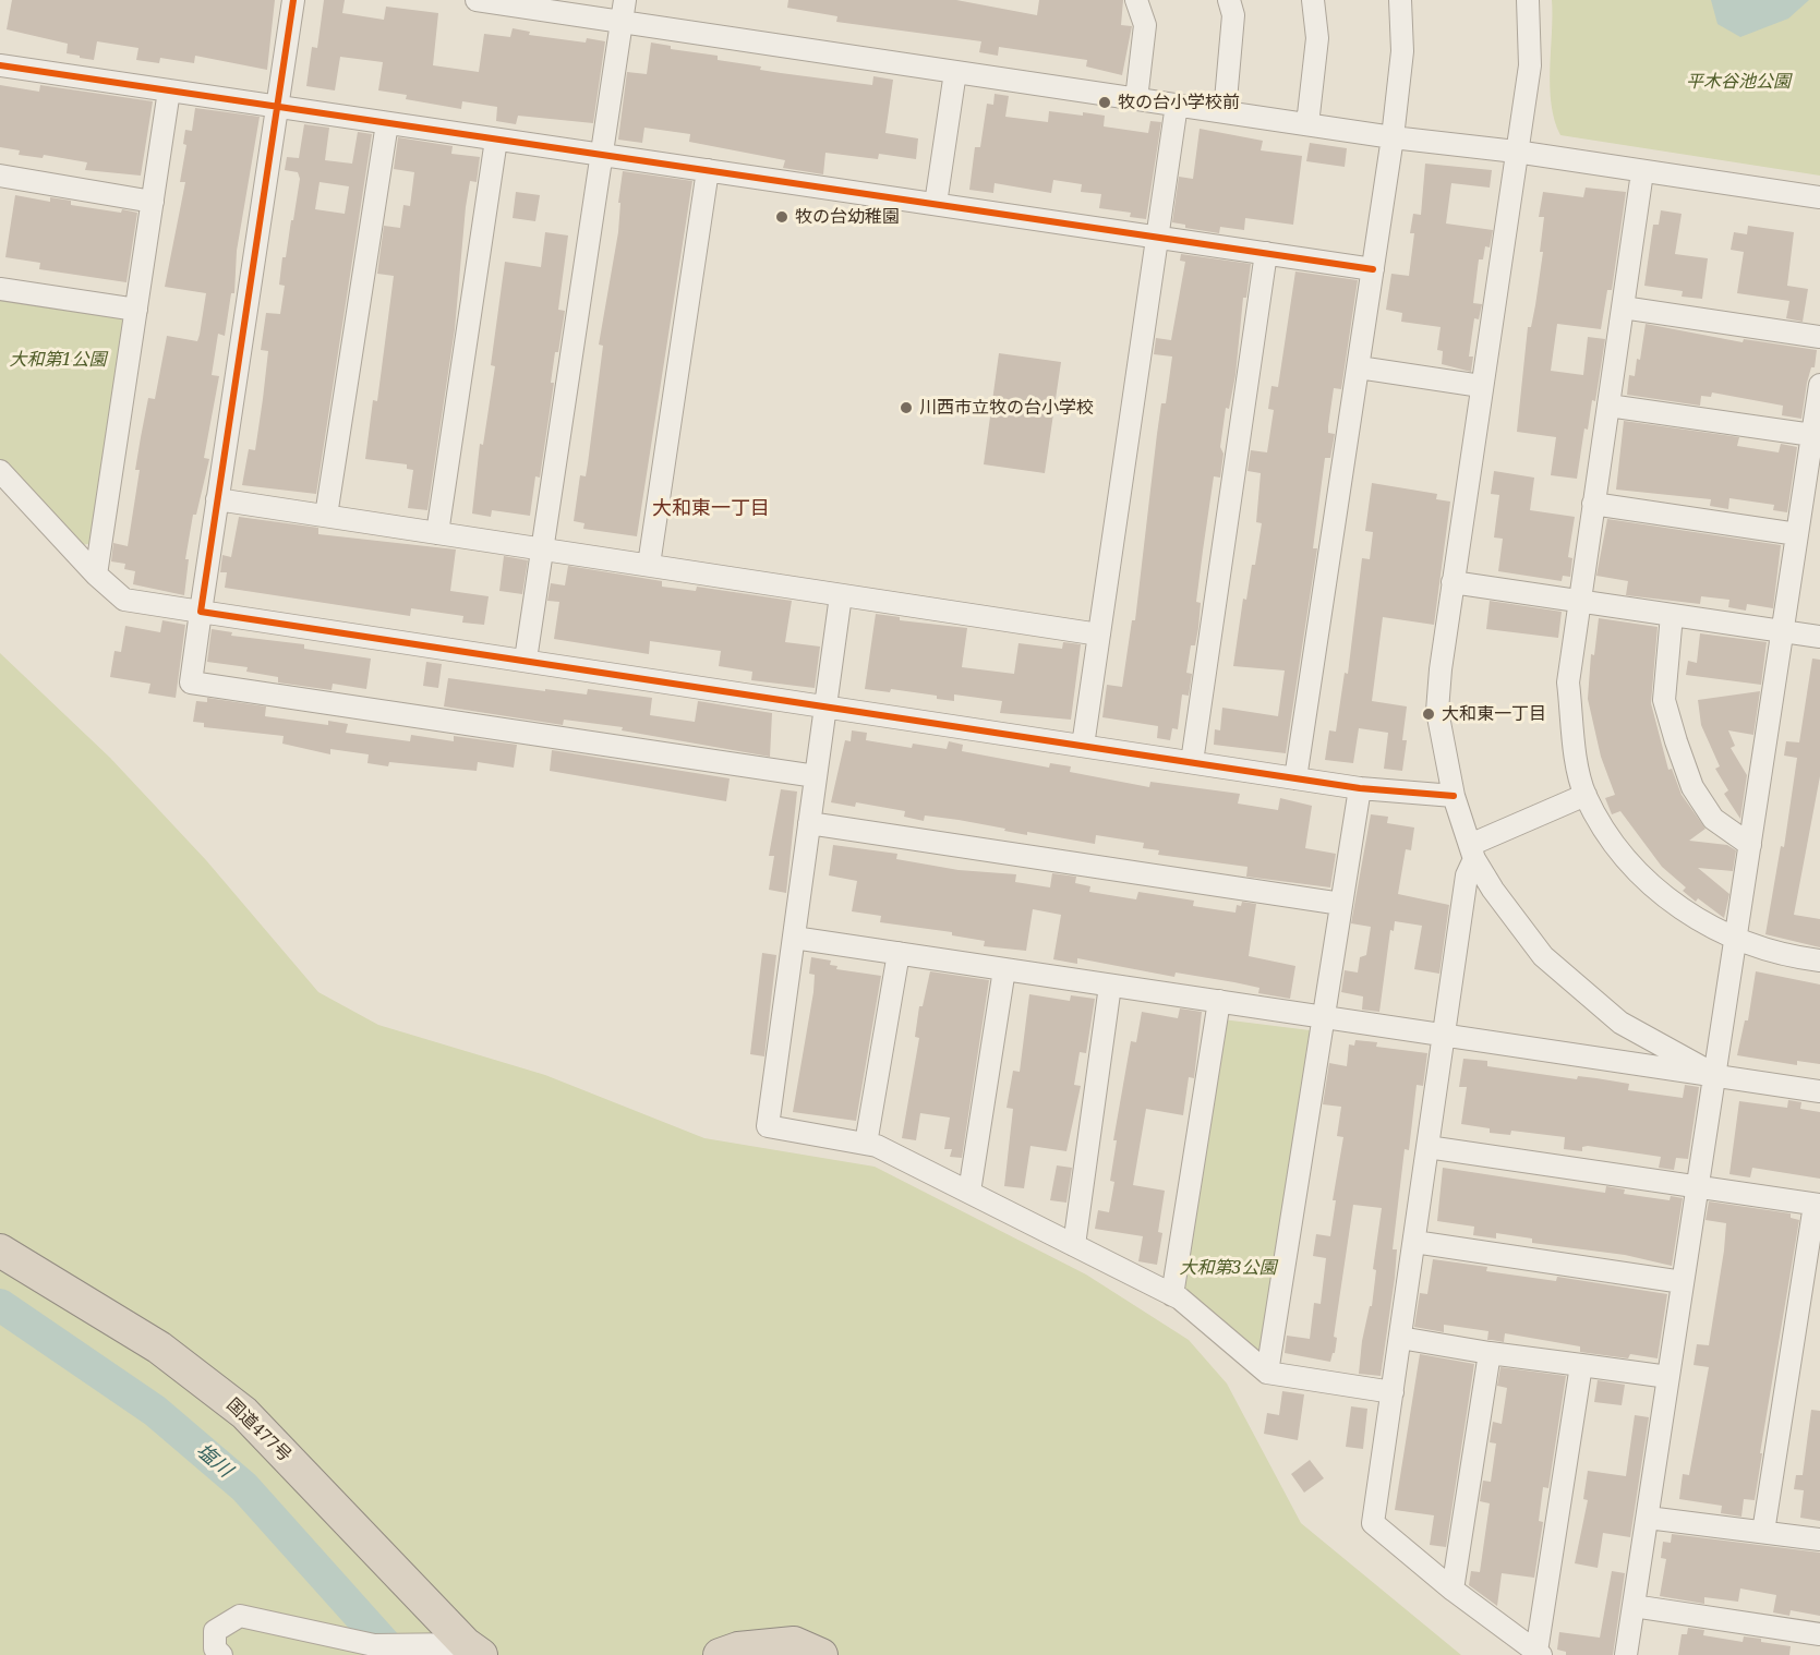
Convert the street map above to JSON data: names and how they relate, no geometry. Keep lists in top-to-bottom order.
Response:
{
  "streets": {
    "highway": ["国道477号"]
  },
  "districts": ["大和東一丁目"],
  "water": ["塩川"],
  "parks": ["平木谷池公園", "大和第1公園", "大和第3公園"],
  "places": [
    "牧の台小学校前",
    "牧の台幼稚園",
    "川西市立牧の台小学校",
    "大和東一丁目"
  ]
}
